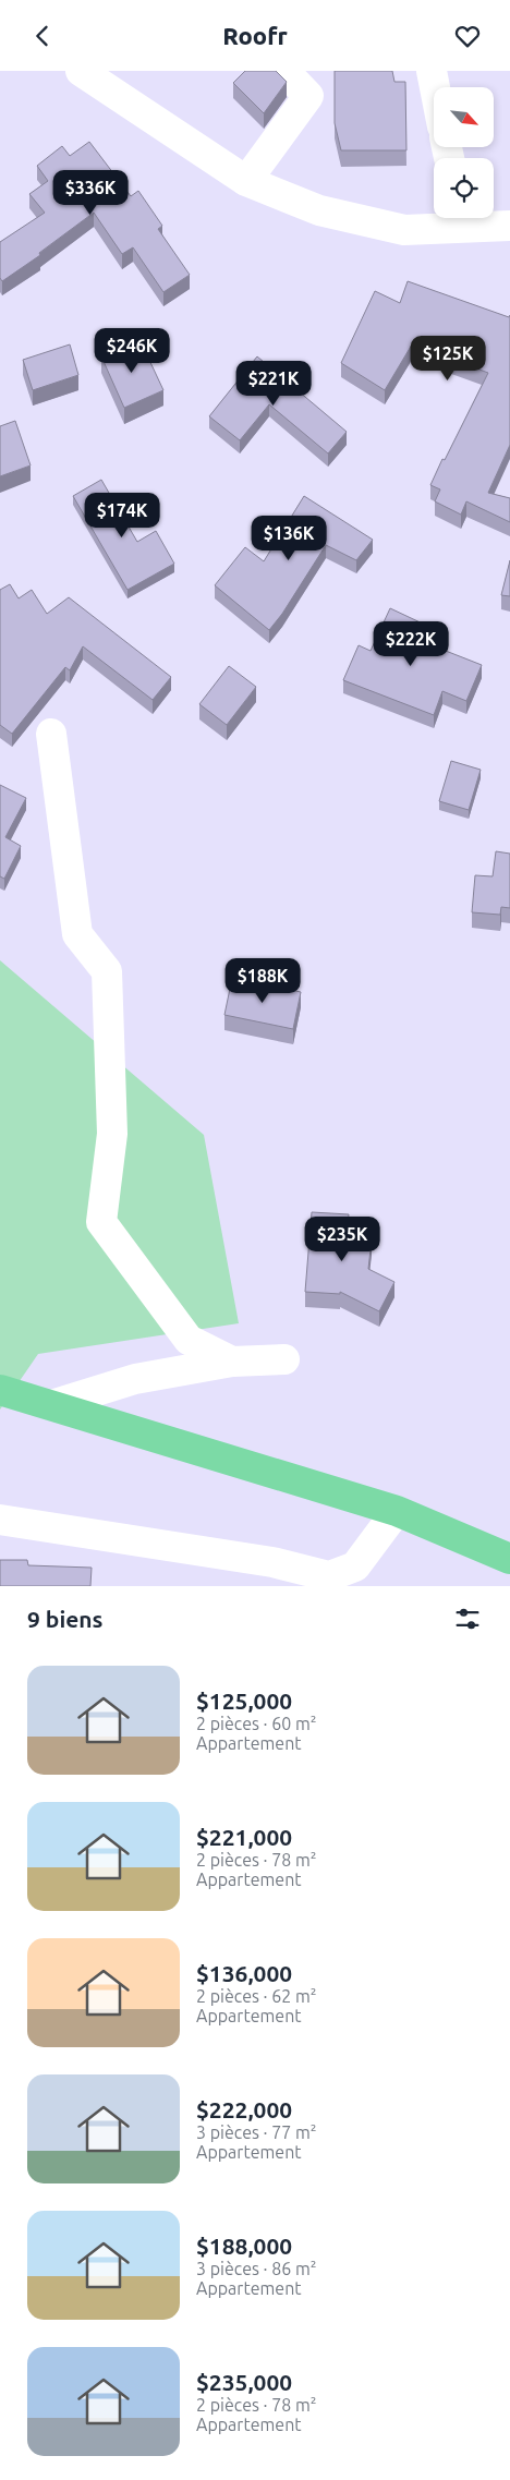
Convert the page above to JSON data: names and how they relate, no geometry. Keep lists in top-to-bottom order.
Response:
{
  "north": "bottom right",
  "page": {
    "header": "Roofr",
    "price": [
      "$336K",
      "$246K",
      "$125K",
      "$221K",
      "$174K",
      "$136K",
      "$222K",
      "$188K",
      "$235K"
    ],
    "heading": "9 biens",
    "list": [
      {
        "name": "$125,000",
        "note": "2 pièces · 60 m² · Appartement"
      },
      {
        "name": "$221,000",
        "note": "2 pièces · 78 m² · Appartement"
      },
      {
        "name": "$136,000",
        "note": "2 pièces · 62 m² · Appartement"
      },
      {
        "name": "$222,000",
        "note": "3 pièces · 77 m² · Appartement"
      },
      {
        "name": "$188,000",
        "note": "3 pièces · 86 m² · Appartement"
      },
      {
        "name": "$235,000",
        "note": "2 pièces · 78 m² · Appartement"
      }
    ]
  }
}
